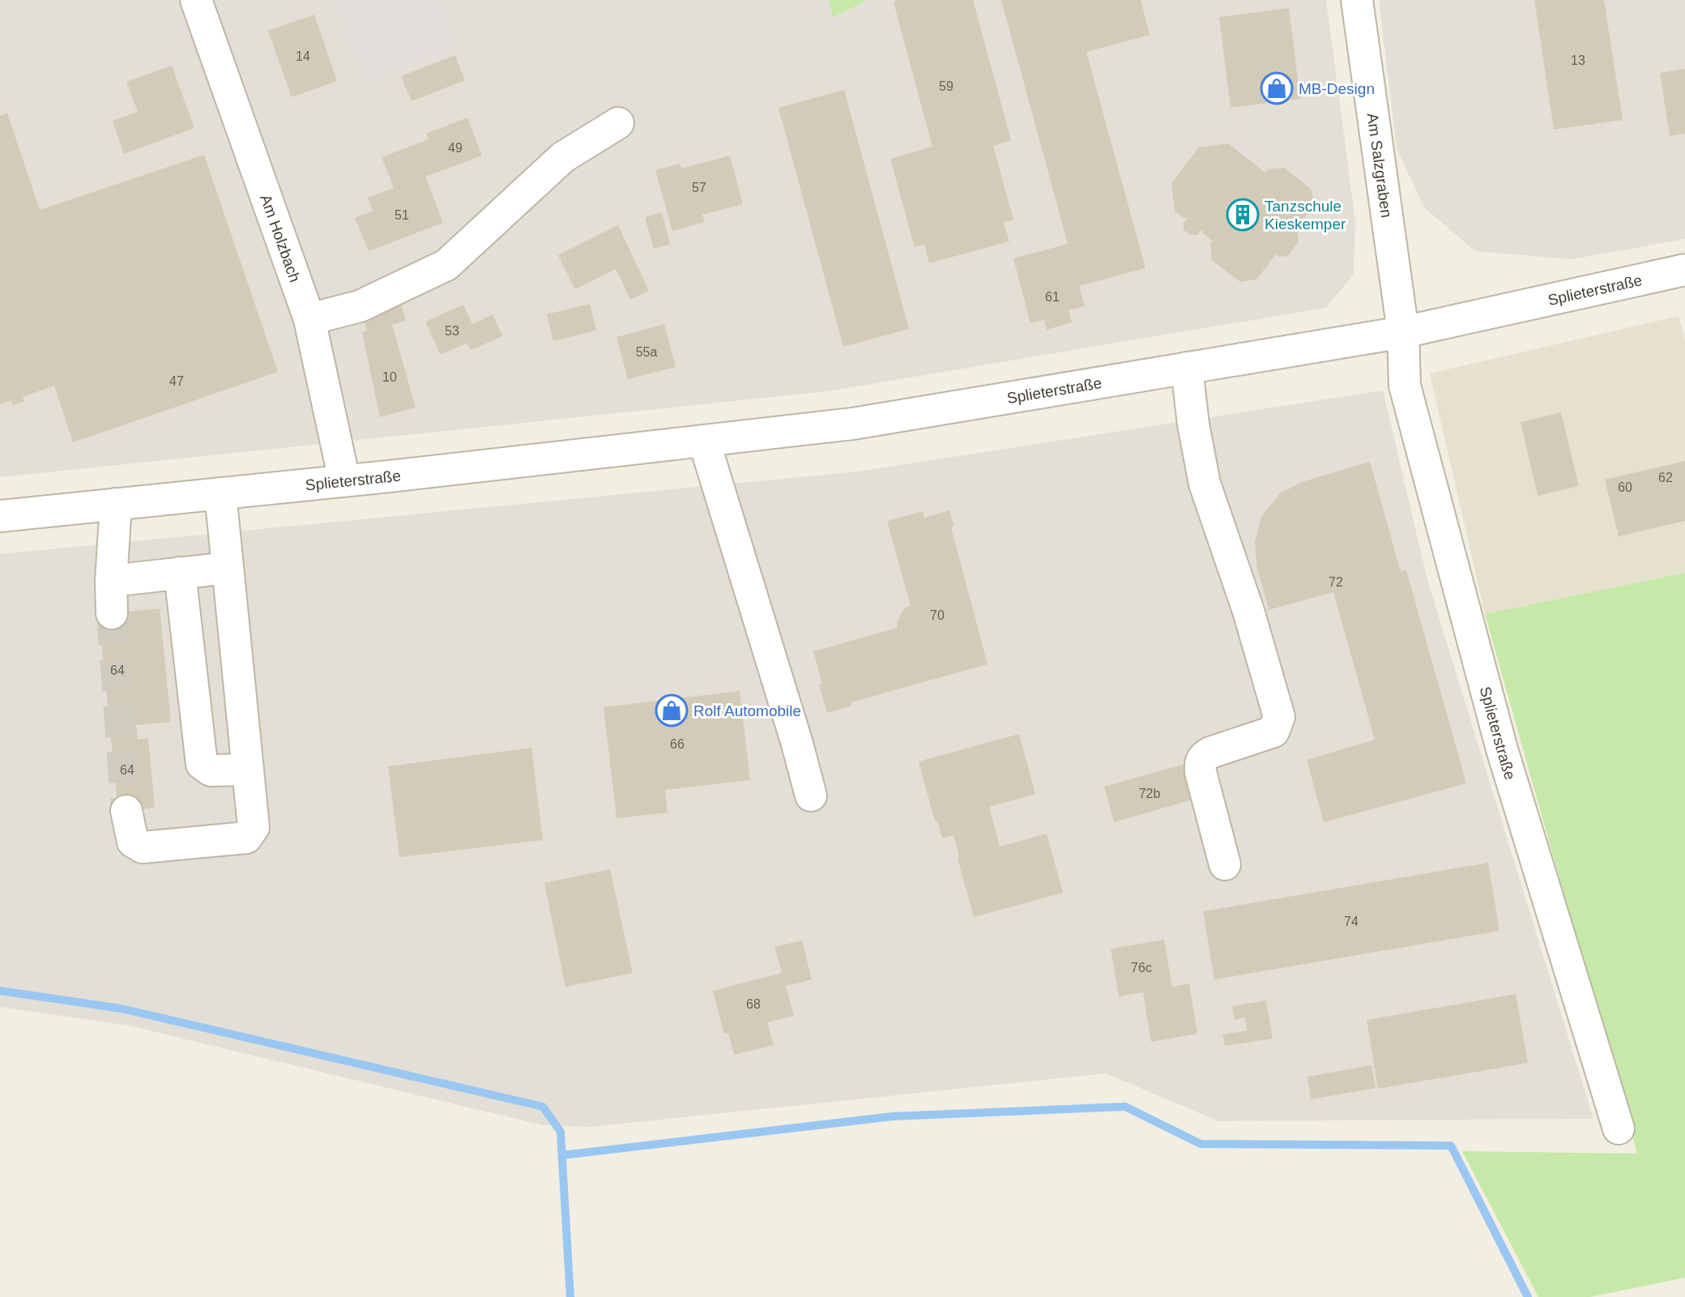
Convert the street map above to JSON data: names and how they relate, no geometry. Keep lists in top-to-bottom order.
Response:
{
  "streets": {
    "street": ["Am Salzgraben", "Am Holzbach", "Splieterstraße"]
  },
  "crossings": [
    ["Am Salzgraben", "Splieterstraße"],
    ["Am Holzbach", "Splieterstraße"]
  ],
  "places": {
    "shop": ["MB-Design", "Rolf Automobile"],
    "building": ["Tanzschule Kieskemper"]
  },
  "house_numbers": [
    "14",
    "13",
    "59",
    "49",
    "57",
    "51",
    "61",
    "53",
    "55a",
    "10",
    "47",
    "62",
    "60",
    "72",
    "70",
    "64",
    "66",
    "64",
    "72b",
    "74",
    "76c",
    "68"
  ]
}
